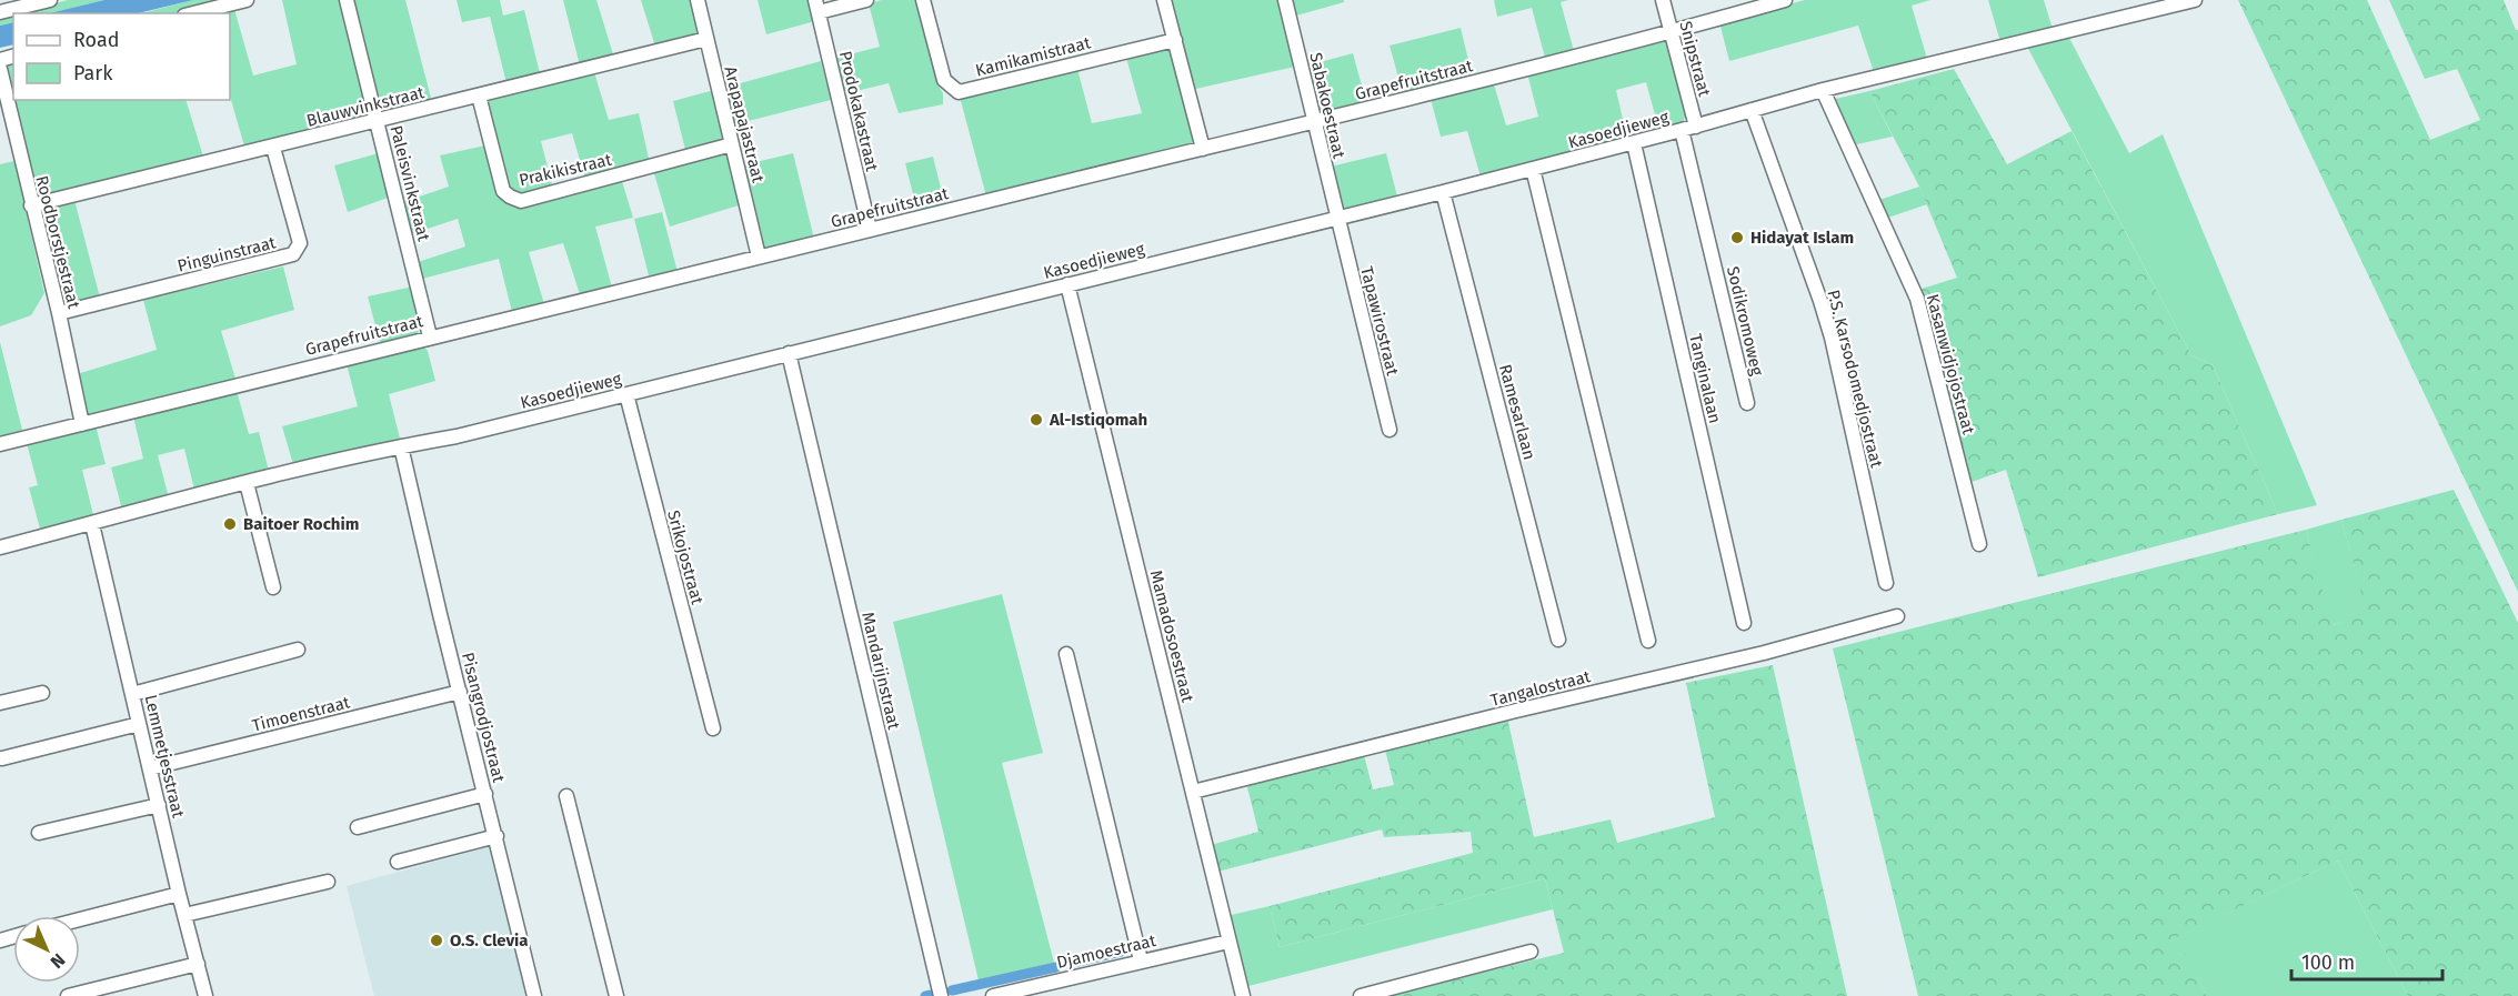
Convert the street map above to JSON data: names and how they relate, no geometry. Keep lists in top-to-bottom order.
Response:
{
  "streets": {
    "street": [
      "Kamikamistraat",
      "Snipstraat",
      "Grapefruitstraat",
      "Sabakoestraat",
      "Blauwvinkstraat",
      "Prodokakastraat",
      "Arapapajastraat",
      "Kasoedjieweg",
      "Prakikistraat",
      "Paleisvinkstraat",
      "Roodborstjestraat",
      "Pinguinstraat",
      "Tapawirostraat",
      "Sodikromoweg",
      "Kasanwidjojostraat",
      "Tanginalaan",
      "P.S. Karsodomedjostraat",
      "Ramesarlaan",
      "Srikojostraat",
      "Mamadosoestraat",
      "Mandarijnstraat",
      "Tangalostraat",
      "Timoenstraat",
      "Pisangrodjostraat",
      "Lemmetjesstraat",
      "Djamoestraat"
    ]
  },
  "crossings": [
    ["Snipstraat", "Grapefruitstraat"],
    ["Snipstraat", "Kasoedjieweg"],
    ["Snipstraat", "Sodikromoweg"],
    ["Grapefruitstraat", "Sabakoestraat"],
    ["Grapefruitstraat", "Prodokakastraat"],
    ["Grapefruitstraat", "Arapapajastraat"],
    ["Grapefruitstraat", "Paleisvinkstraat"],
    ["Grapefruitstraat", "Roodborstjestraat"],
    ["Sabakoestraat", "Kasoedjieweg"],
    ["Sabakoestraat", "Tapawirostraat"],
    ["Blauwvinkstraat", "Arapapajastraat"],
    ["Blauwvinkstraat", "Prakikistraat"],
    ["Blauwvinkstraat", "Paleisvinkstraat"],
    ["Blauwvinkstraat", "Roodborstjestraat"],
    ["Blauwvinkstraat", "Pinguinstraat"],
    ["Arapapajastraat", "Prakikistraat"],
    ["Kasoedjieweg", "Tapawirostraat"],
    ["Kasoedjieweg", "Sodikromoweg"],
    ["Kasoedjieweg", "Kasanwidjojostraat"],
    ["Kasoedjieweg", "Tanginalaan"],
    ["Kasoedjieweg", "P.S. Karsodomedjostraat"],
    ["Kasoedjieweg", "Ramesarlaan"],
    ["Kasoedjieweg", "Srikojostraat"],
    ["Kasoedjieweg", "Mamadosoestraat"],
    ["Kasoedjieweg", "Mandarijnstraat"],
    ["Kasoedjieweg", "Pisangrodjostraat"],
    ["Kasoedjieweg", "Lemmetjesstraat"],
    ["Roodborstjestraat", "Pinguinstraat"],
    ["Mamadosoestraat", "Tangalostraat"],
    ["Mamadosoestraat", "Djamoestraat"],
    ["Timoenstraat", "Pisangrodjostraat"],
    ["Timoenstraat", "Lemmetjesstraat"]
  ],
  "places": [
    "Hidayat Islam",
    "Al-Istiqomah",
    "Baitoer Rochim",
    "O.S. Clevia"
  ],
  "legend": ["Road", "Park"],
  "scale_bar": "100 m",
  "north": "bottom right"
}
